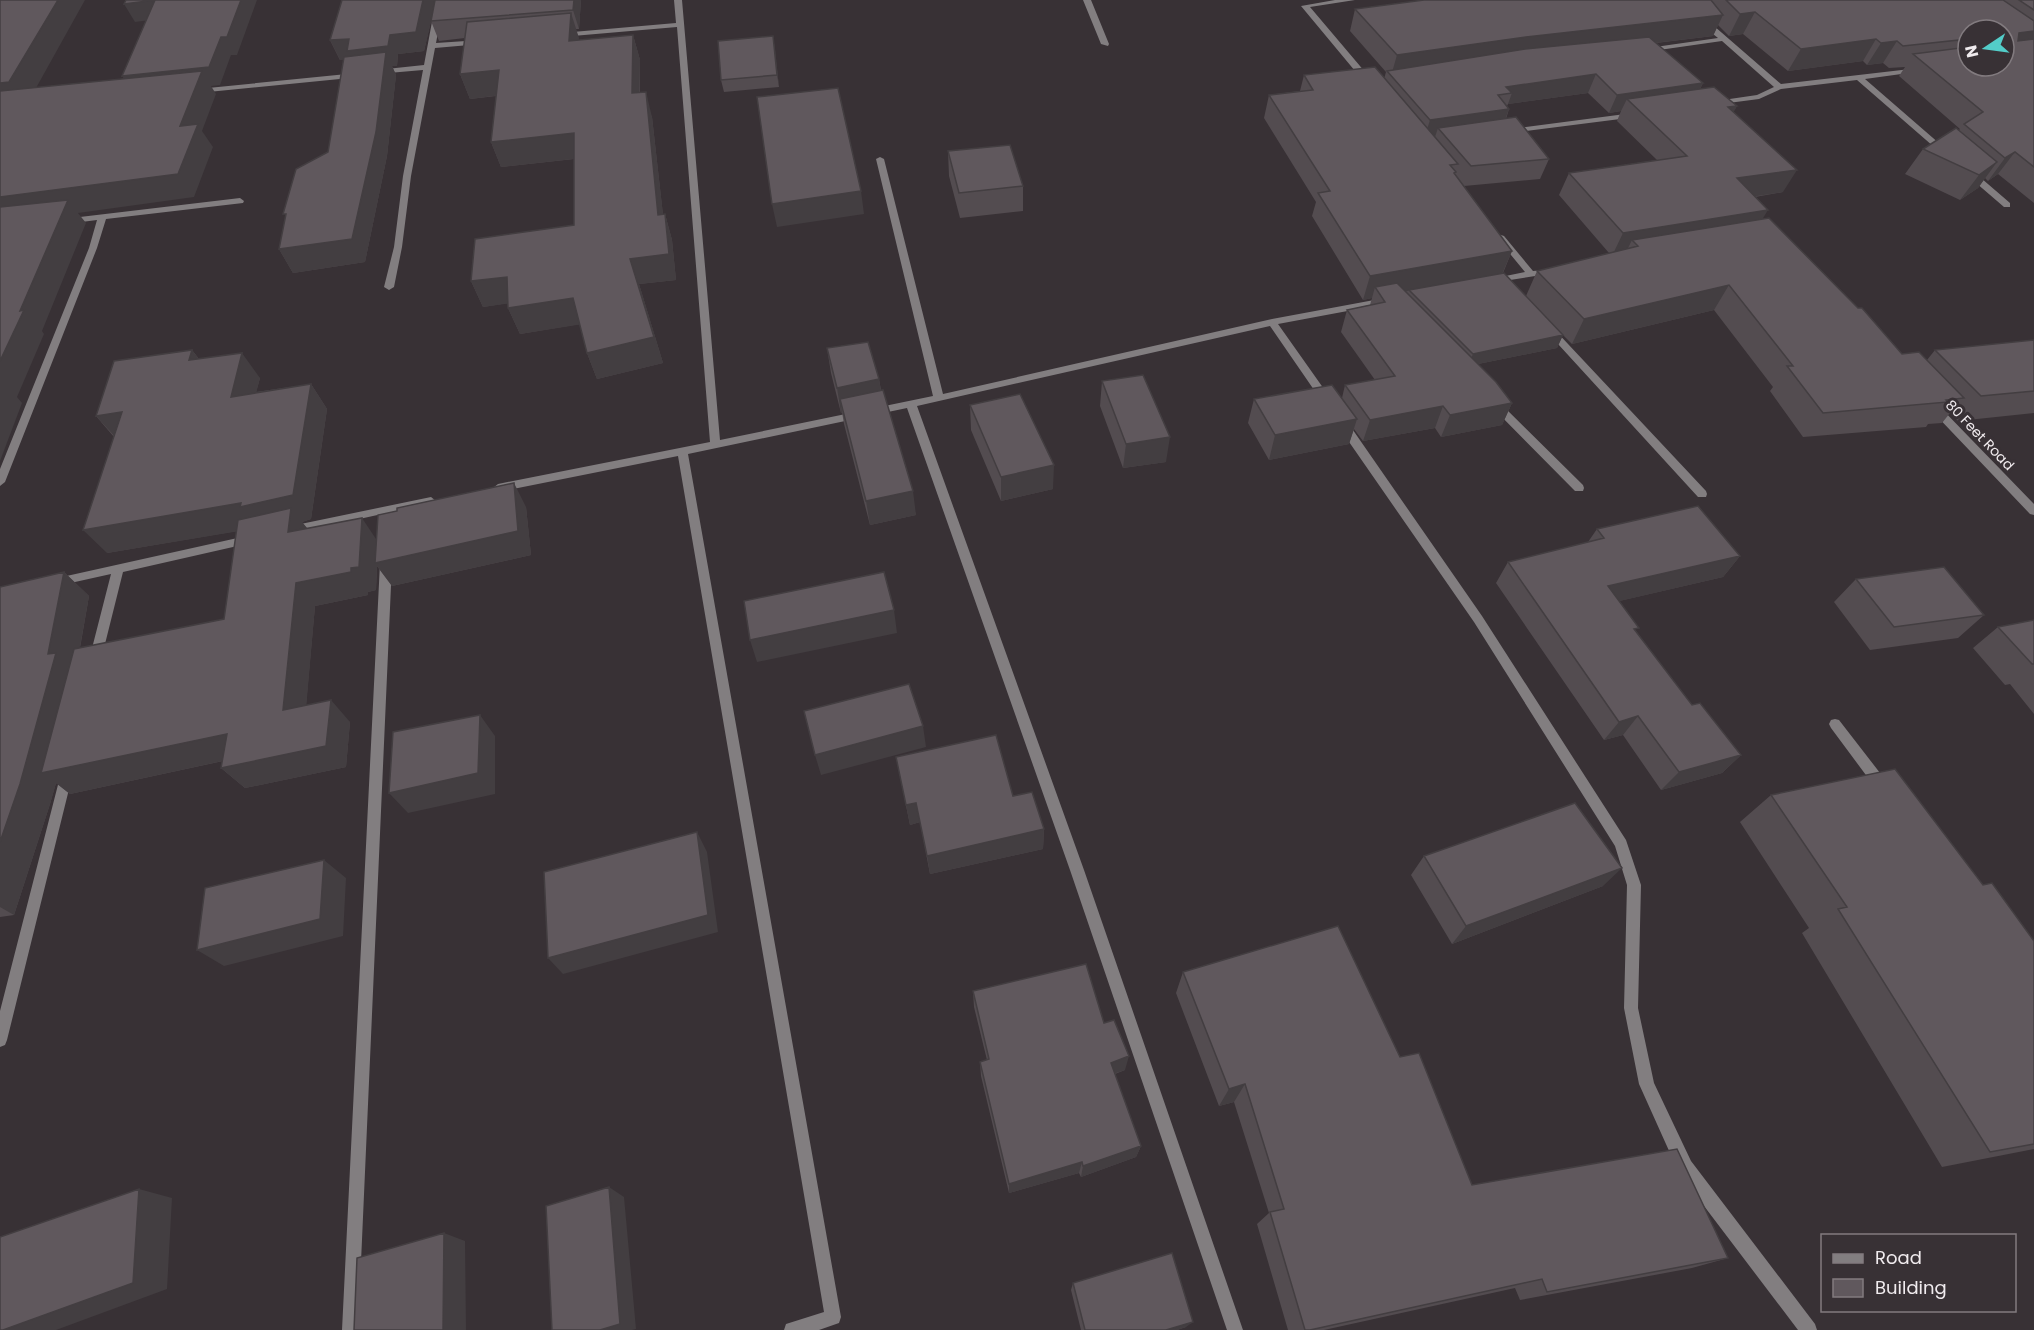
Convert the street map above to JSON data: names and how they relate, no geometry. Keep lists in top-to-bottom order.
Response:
{
  "streets": {
    "street": ["80 Feet Road"]
  },
  "legend": ["Road", "Building"],
  "north": "left"
}
